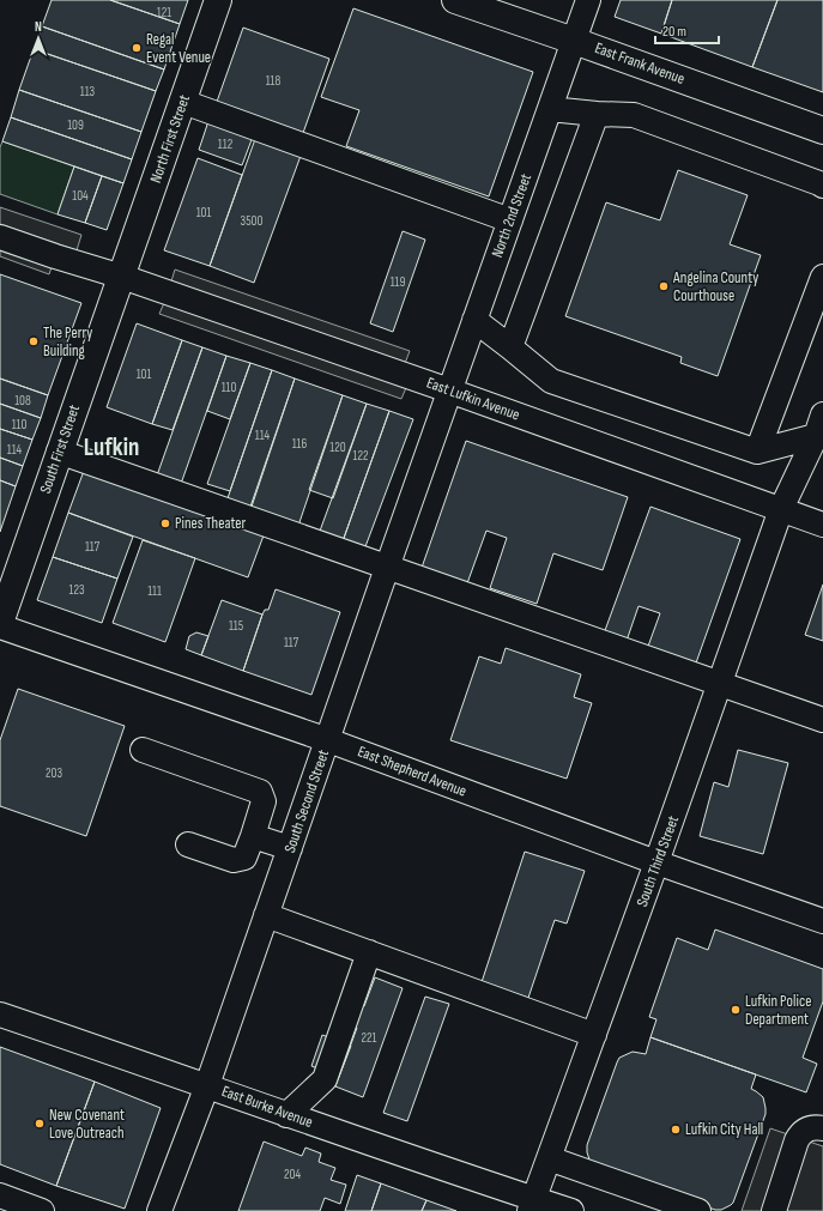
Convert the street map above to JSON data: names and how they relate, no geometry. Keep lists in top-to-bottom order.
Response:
{
  "streets": {
    "main road": ["East Frank Avenue", "North First Street", "South First Street"],
    "street": [
      "North 2nd Street",
      "East Lufkin Avenue",
      "East Shepherd Avenue",
      "South Second Street",
      "South Third Street",
      "East Burke Avenue"
    ]
  },
  "crossings": [
    ["East Frank Avenue", "North 2nd Street"],
    ["North First Street", "East Lufkin Avenue"],
    ["North First Street", "South First Street"],
    ["North 2nd Street", "East Lufkin Avenue"],
    ["North 2nd Street", "South Second Street"],
    ["East Lufkin Avenue", "South First Street"],
    ["East Lufkin Avenue", "South Second Street"],
    ["East Lufkin Avenue", "South Third Street"],
    ["East Shepherd Avenue", "South Second Street"],
    ["East Shepherd Avenue", "South Third Street"],
    ["South Second Street", "East Burke Avenue"],
    ["South Third Street", "East Burke Avenue"]
  ],
  "districts": ["Lufkin"],
  "places": [
    "Regal Event Venue",
    "Angelina County Courthouse",
    "The Perry Building",
    "Pines Theater",
    "Lufkin Police Department",
    "New Covenant Love Outreach",
    "Lufkin City Hall"
  ],
  "house_numbers": [
    "121",
    "118",
    "113",
    "109",
    "112",
    "104",
    "101",
    "3500",
    "119",
    "101",
    "110",
    "108",
    "110",
    "114",
    "116",
    "120",
    "114",
    "122",
    "117",
    "123",
    "111",
    "115",
    "117",
    "203",
    "221",
    "204"
  ],
  "scale_bar": "20 m",
  "north": "top"
}
